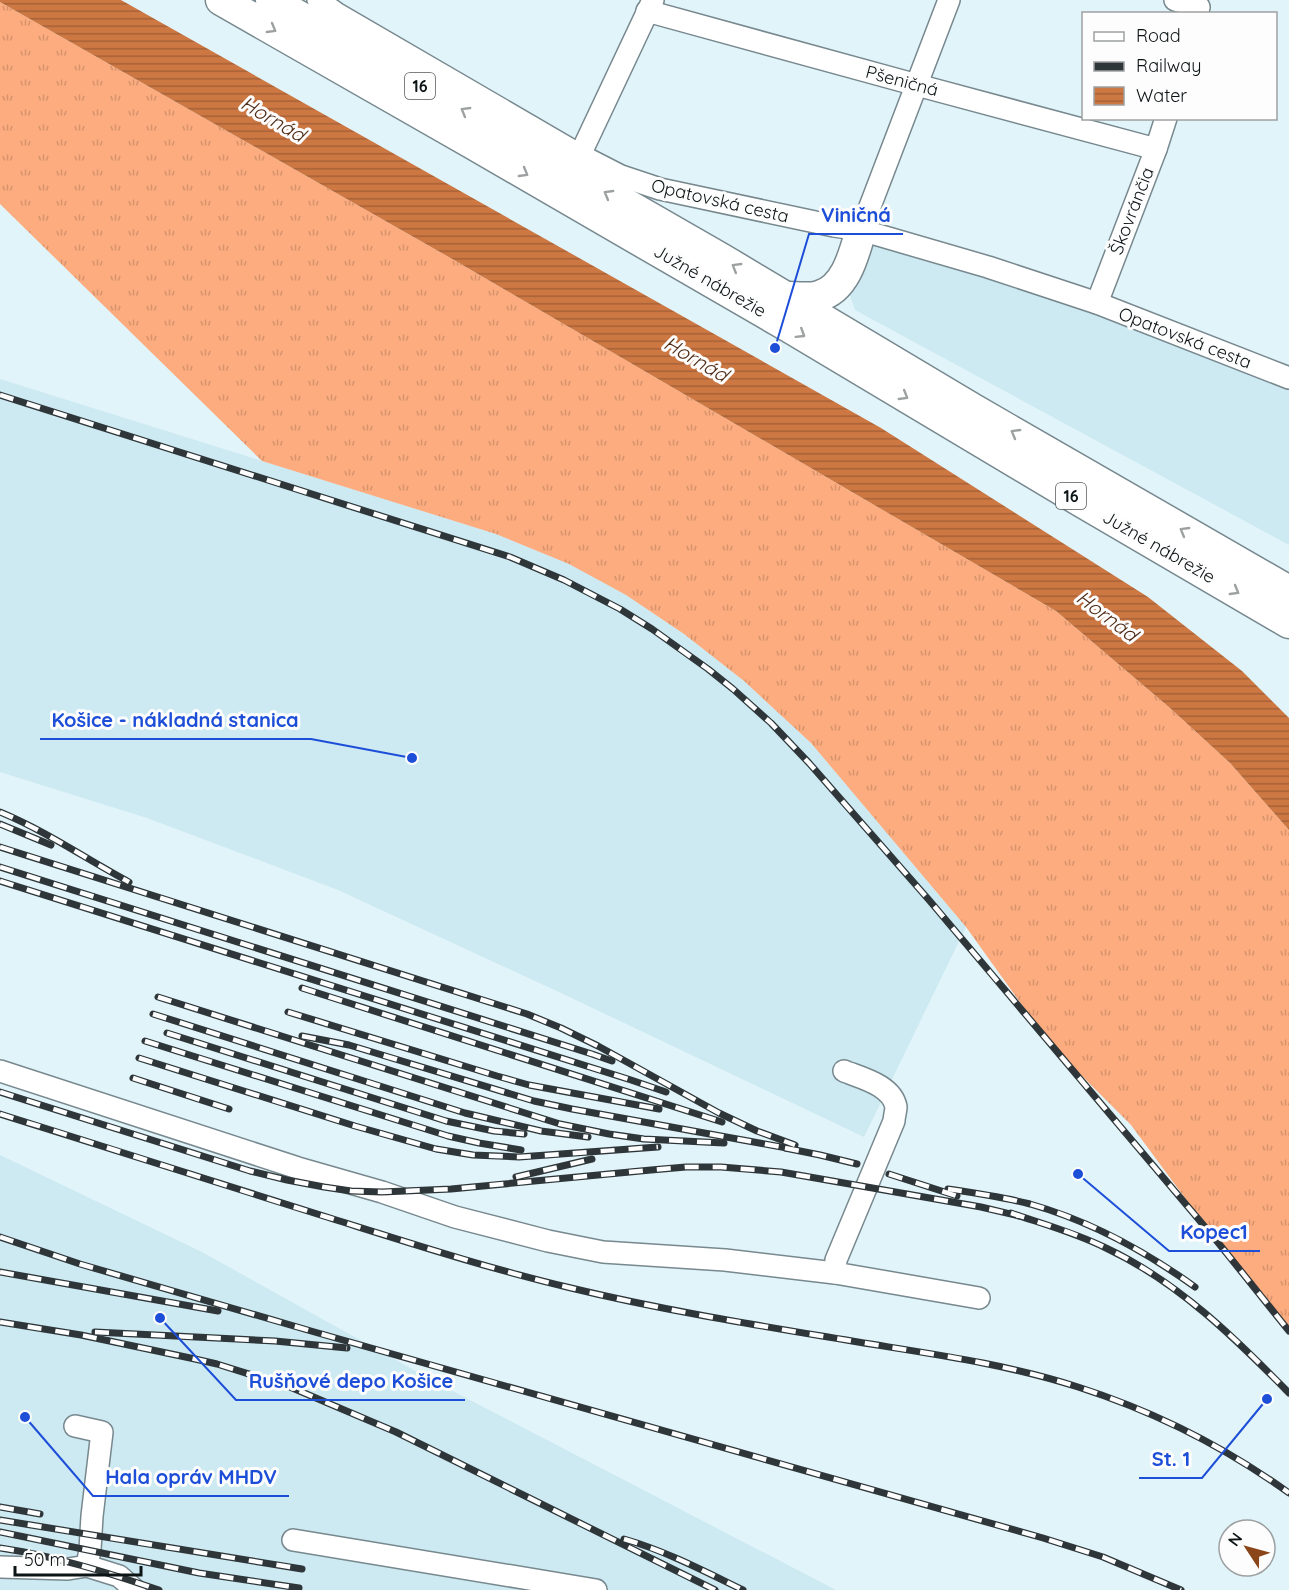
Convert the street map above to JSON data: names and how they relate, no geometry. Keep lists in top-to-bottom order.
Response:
{
  "streets": {
    "highway": ["16", "Južné nábrežie"],
    "street": ["Pšeničná", "Opatovská cesta", "Škovránčia"]
  },
  "crossings": [
    ["Pšeničná", "Škovránčia"],
    ["Opatovská cesta", "Škovránčia"]
  ],
  "water": ["Hornád"],
  "places": [
    "Viničná",
    "Košice - nákladná stanica",
    "Kopec1",
    "Rušňové depo Košice",
    "St. 1",
    "Hala opráv MHDV"
  ],
  "legend": ["Road", "Railway", "Water"],
  "scale_bar": "50 m",
  "north": "top left"
}
